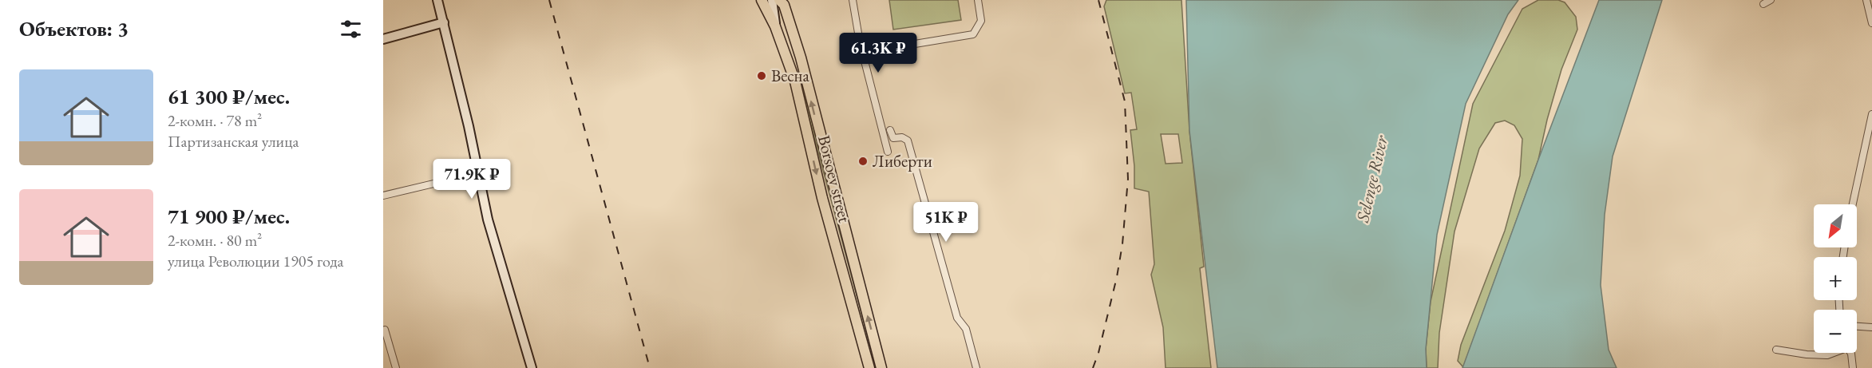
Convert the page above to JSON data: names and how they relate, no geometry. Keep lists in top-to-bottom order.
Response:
{
  "streets": {
    "main road": ["Borsoev street"]
  },
  "water": ["Selenge River"],
  "places": ["Весна", "Либерти"],
  "north": "bottom left",
  "page": {
    "heading": "Объектов: 3",
    "price": ["61.3K ₽", "71.9K ₽", "51K ₽"],
    "list": [
      {
        "name": "61 300 ₽/мес.",
        "note": "2-комн. · 78 m² · Партизанская улица"
      },
      {
        "name": "71 900 ₽/мес.",
        "note": "2-комн. · 80 m² · улица Революции 1905 года"
      }
    ],
    "map_buttons": ["+", "−"]
  }
}
